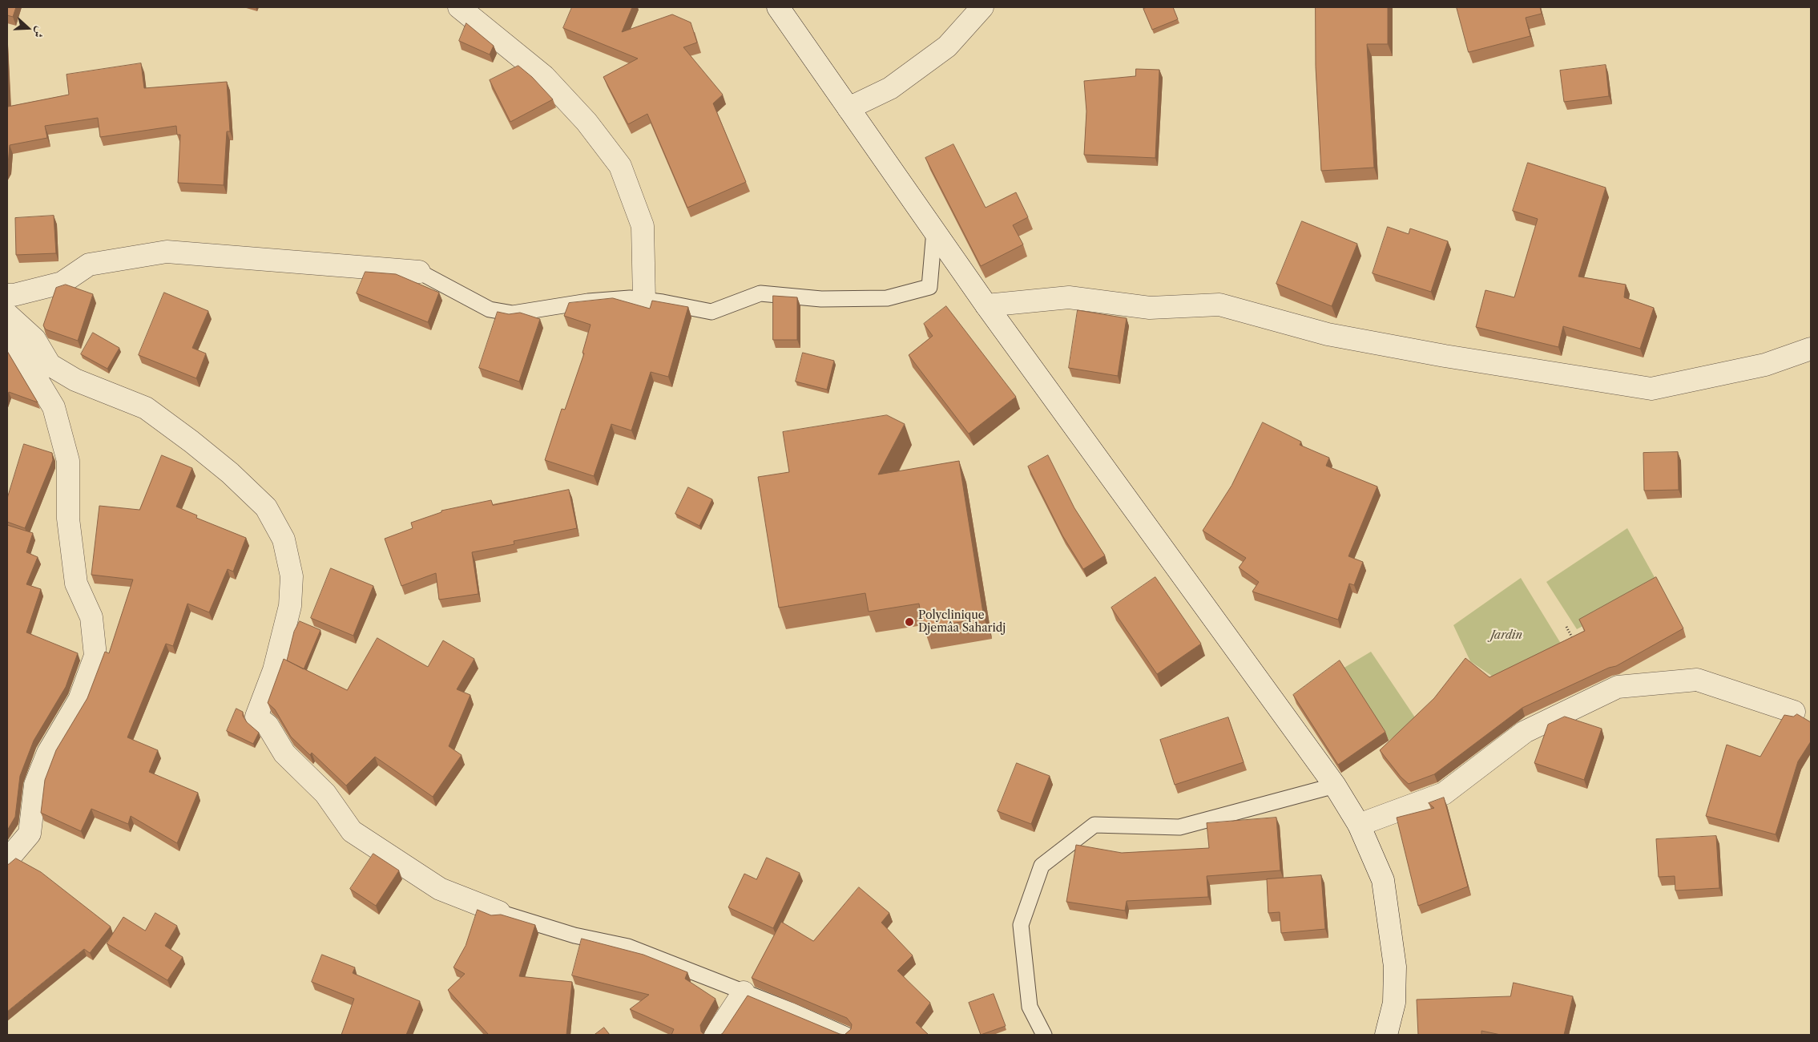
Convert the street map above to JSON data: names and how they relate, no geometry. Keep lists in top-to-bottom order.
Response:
{
  "parks": ["Jardin"],
  "places": ["Polyclinique Djemâa Saharidj"],
  "north": "right"
}
